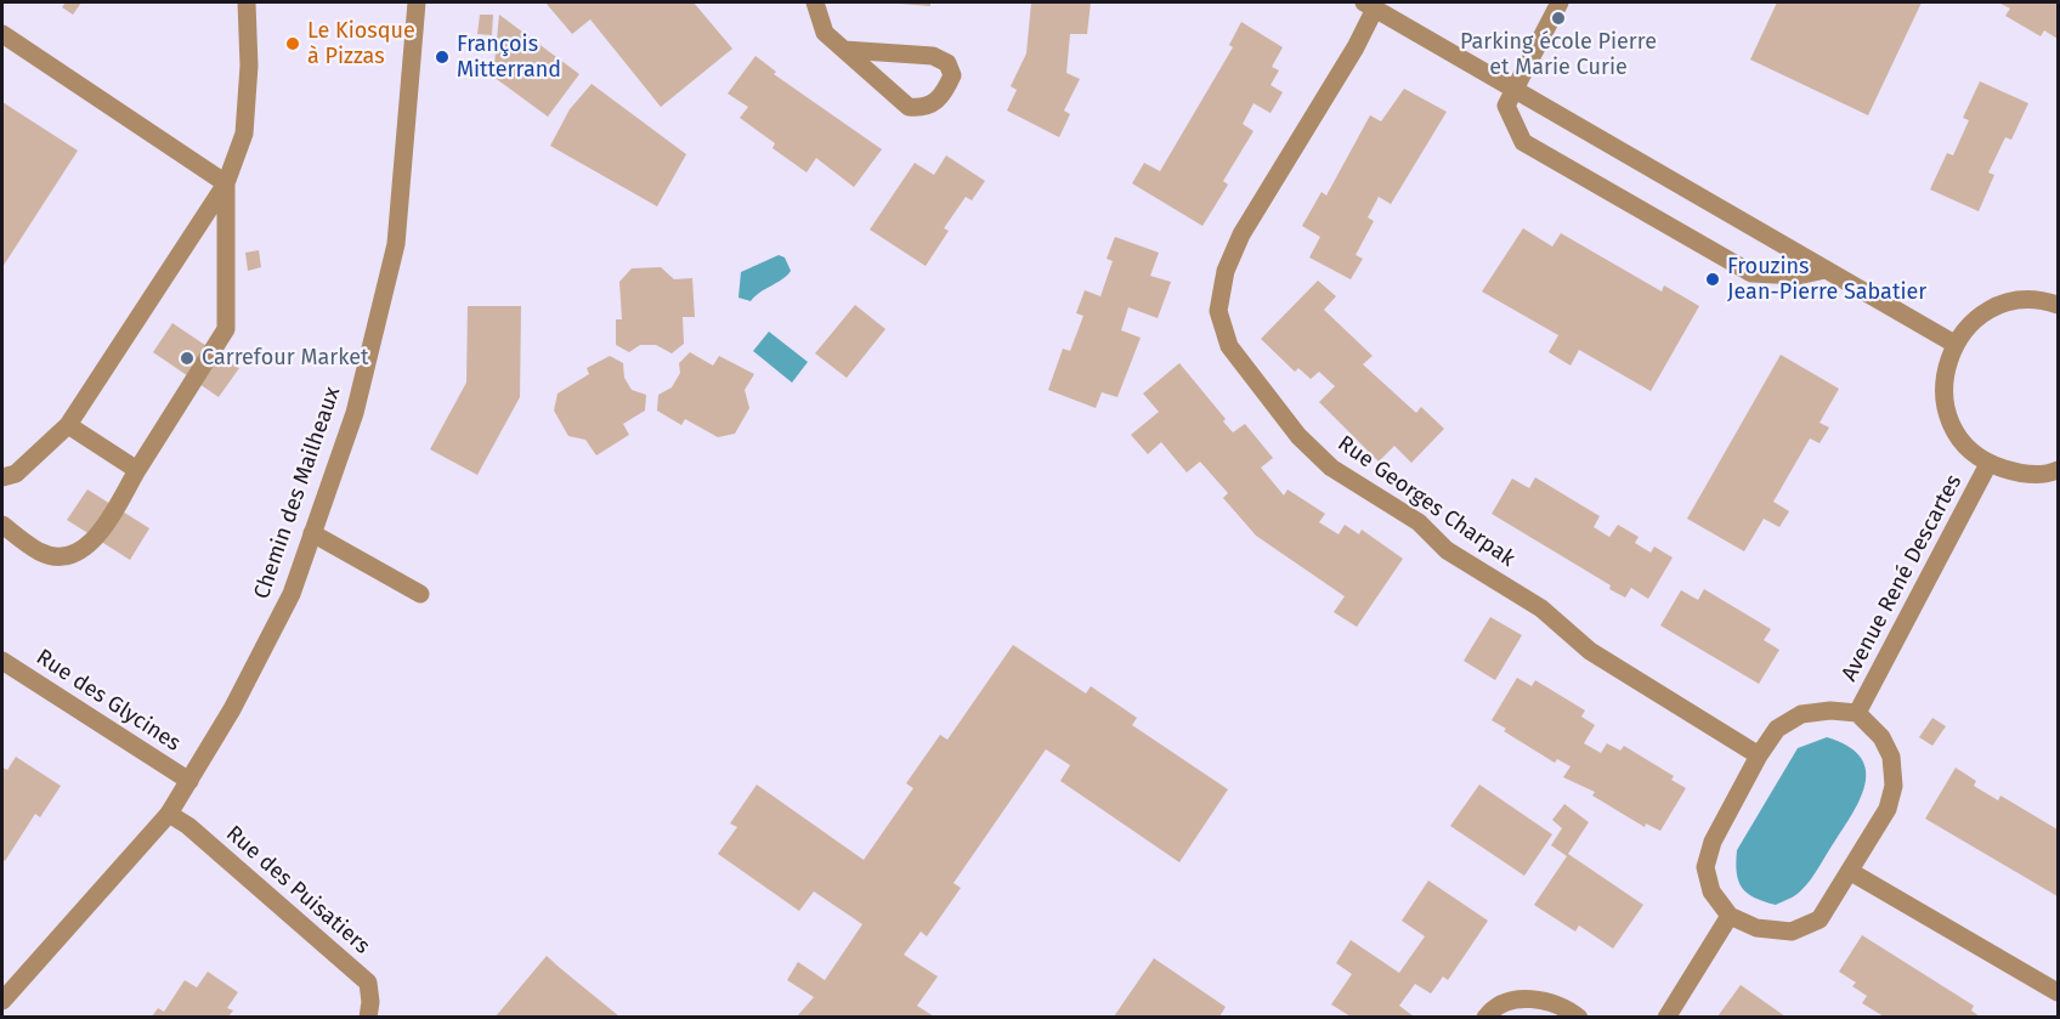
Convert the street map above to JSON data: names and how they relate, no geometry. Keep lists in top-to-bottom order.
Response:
{
  "streets": {
    "street": [
      "Chemin des Mailheaux",
      "Rue Georges Charpak",
      "Avenue René Descartes",
      "Rue des Glycines",
      "Rue des Puisatiers"
    ]
  },
  "crossings": [
    ["Chemin des Mailheaux", "Rue des Glycines"],
    ["Chemin des Mailheaux", "Rue des Puisatiers"],
    ["Rue Georges Charpak", "Avenue René Descartes"]
  ],
  "places": [
    "Parking école Pierre et Marie Curie",
    "Le Kiosque à Pizzas",
    "François Mitterrand",
    "Frouzins Jean-Pierre Sabatier",
    "Carrefour Market"
  ]
}
